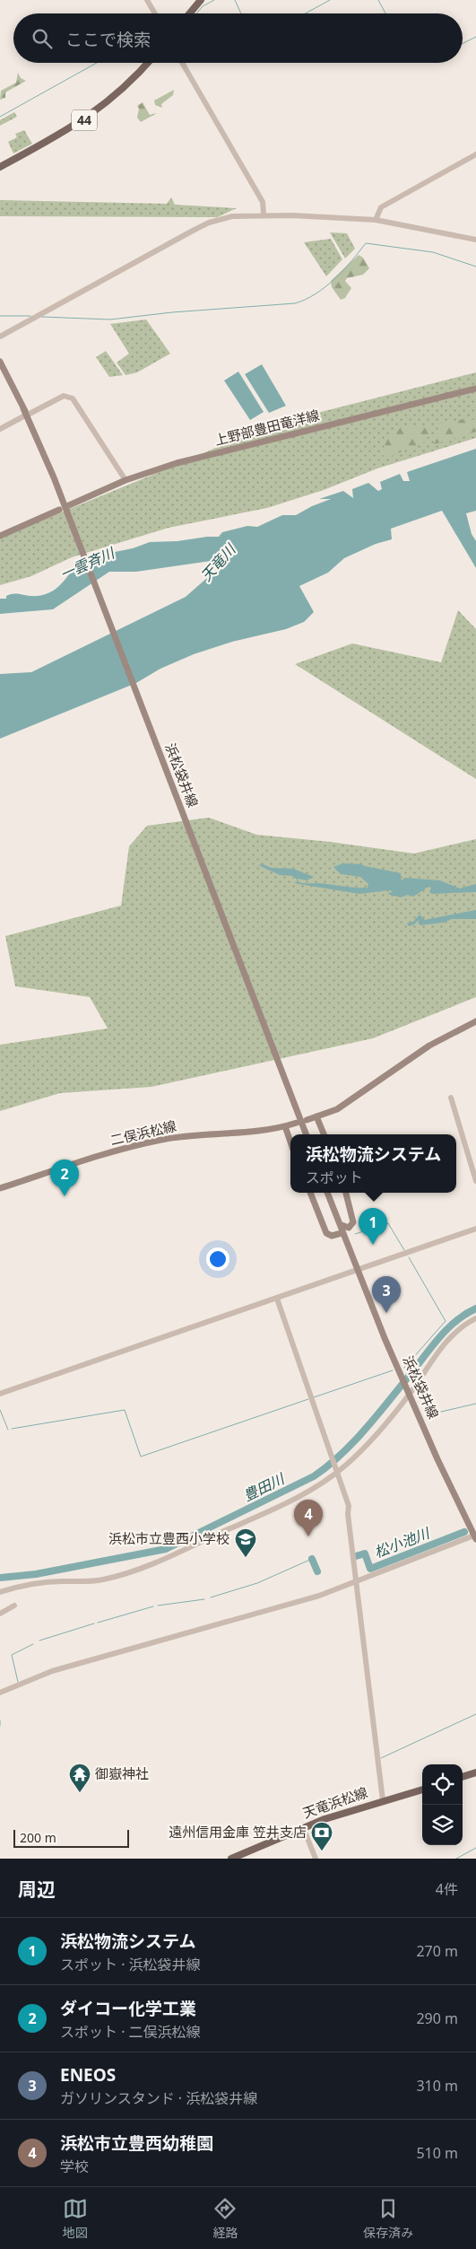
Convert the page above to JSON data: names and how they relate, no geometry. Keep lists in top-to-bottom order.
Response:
{
  "streets": {
    "main road": [
      "44",
      "上野部豊田竜洋線",
      "浜松袋井線",
      "二俣浜松線",
      "天竜浜松線"
    ]
  },
  "water": [
    "天竜川",
    "一雲斉川",
    "豊田川",
    "松小池川"
  ],
  "places": {
    "school or university": ["浜松市立豊西小学校"],
    "temple": ["御嶽神社"],
    "bank": ["遠州信用金庫 笠井支店"]
  },
  "scale_bar": "200 m",
  "page": {
    "search": "ここで検索",
    "popup": ["浜松物流システム", "スポット"],
    "pins": [
      "2",
      "1",
      "3",
      "4"
    ],
    "scale": "200 m",
    "heading": ["周辺", "4件"],
    "list": [
      {
        "mark": "1",
        "name": "浜松物流システム",
        "note": "スポット · 浜松袋井線",
        "value": "270 m"
      },
      {
        "mark": "2",
        "name": "ダイコー化学工業",
        "note": "スポット · 二俣浜松線",
        "value": "290 m"
      },
      {
        "mark": "3",
        "name": "ENEOS",
        "note": "ガソリンスタンド · 浜松袋井線",
        "value": "310 m"
      },
      {
        "mark": "4",
        "name": "浜松市立豊西幼稚園",
        "note": "学校",
        "value": "510 m"
      }
    ],
    "nav": ["地図", "経路", "保存済み"]
  }
}
